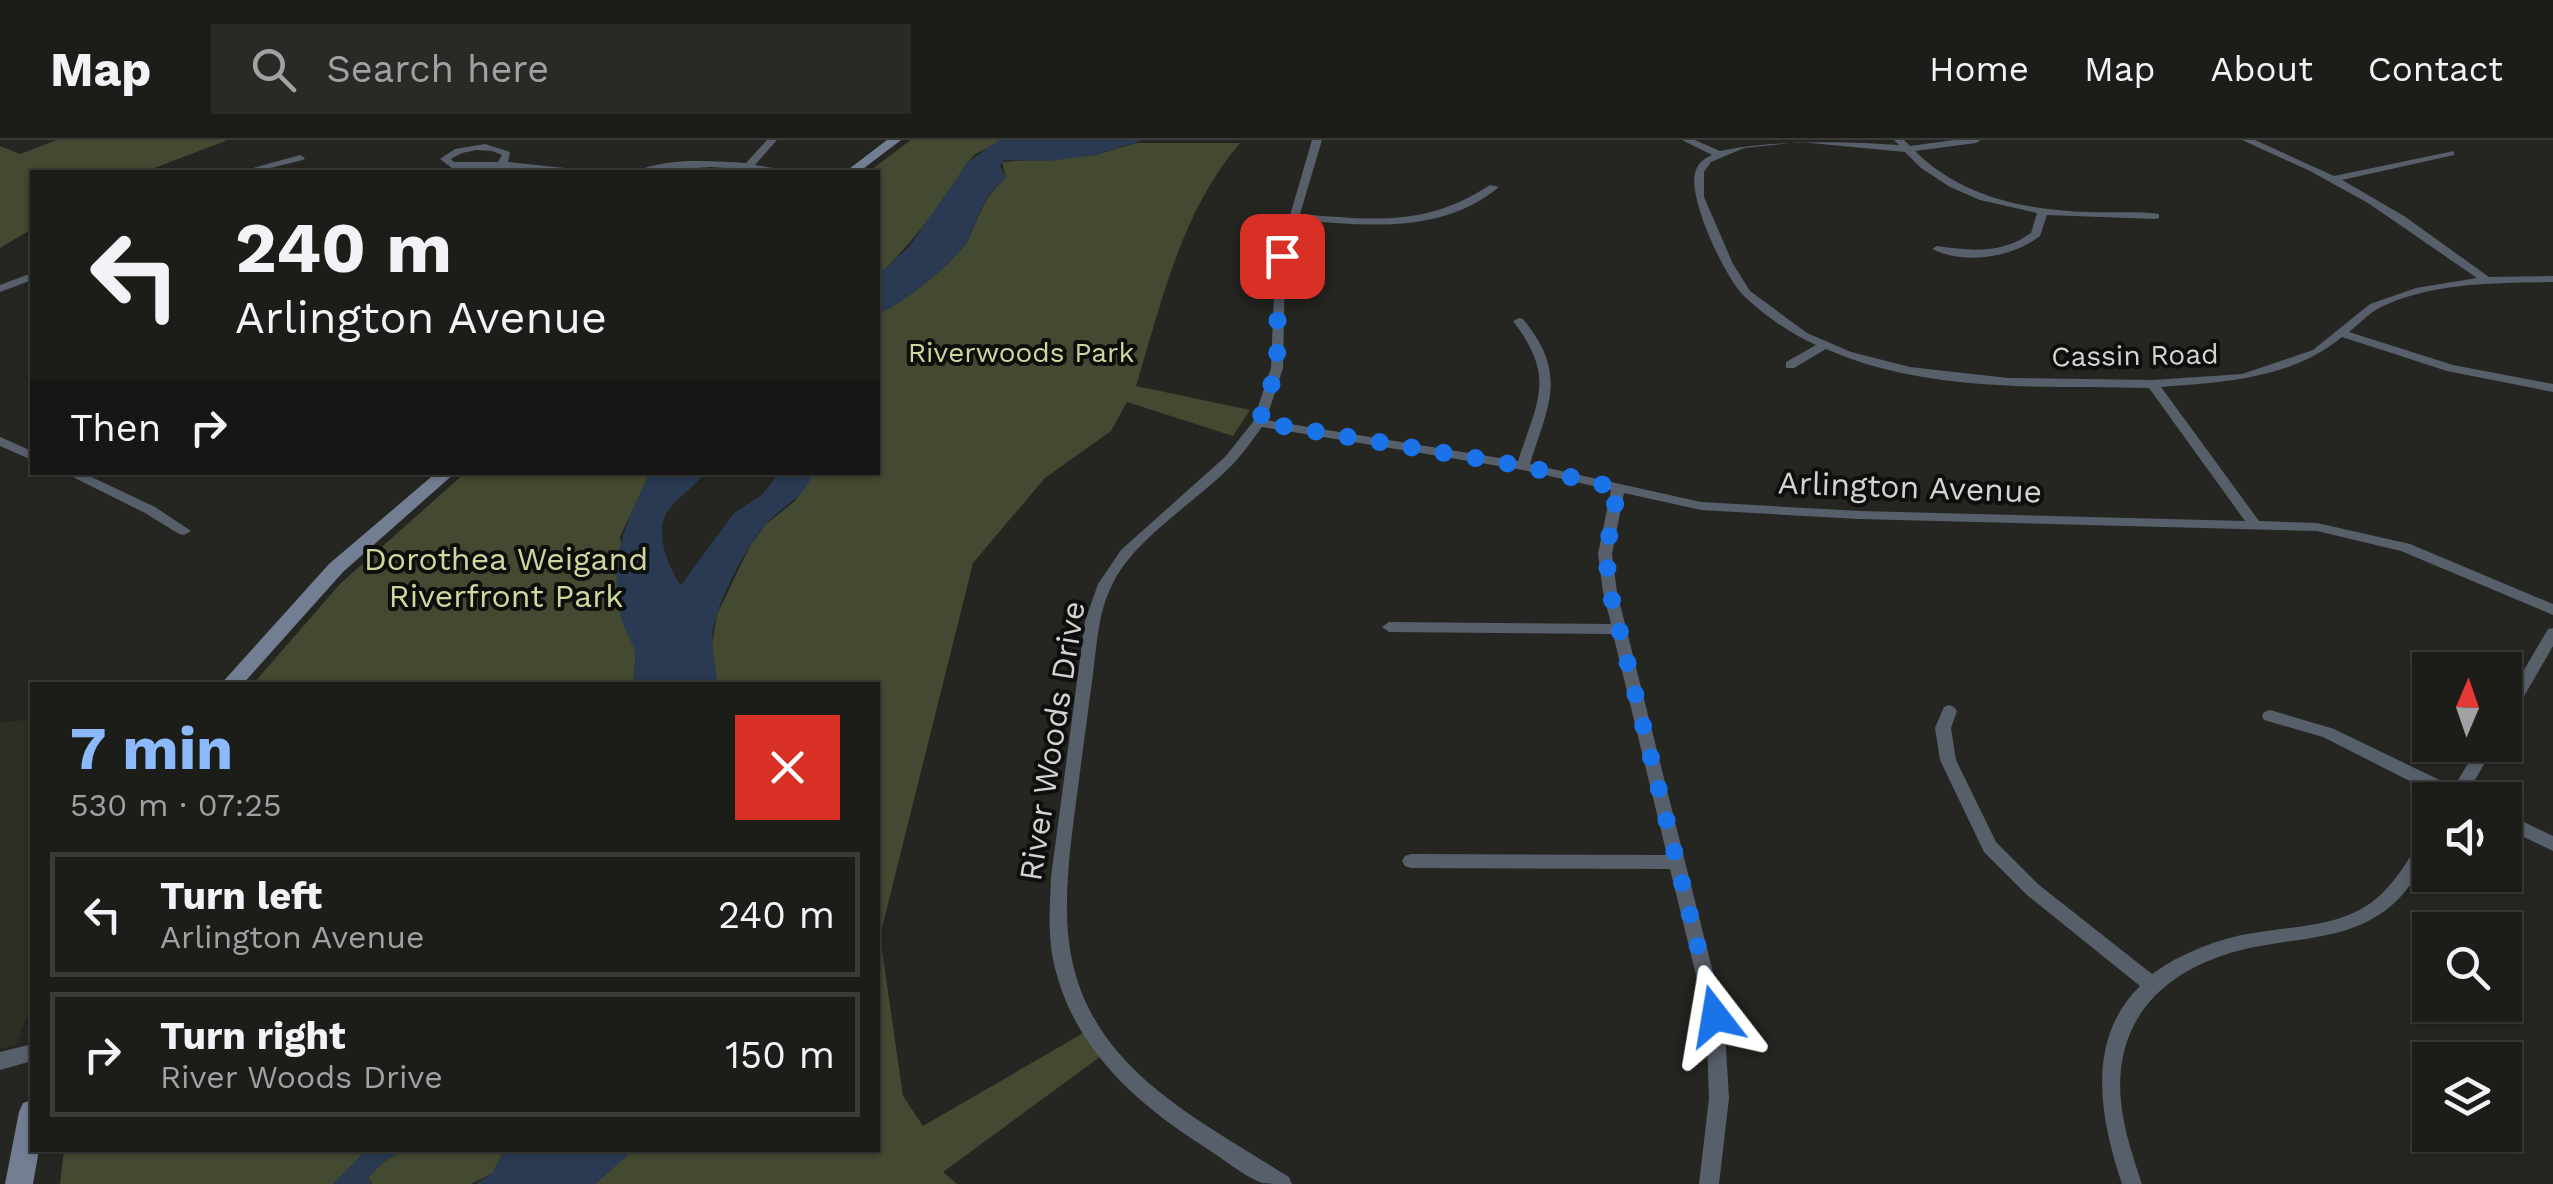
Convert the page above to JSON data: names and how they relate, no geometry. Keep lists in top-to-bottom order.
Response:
{
  "streets": {
    "street": ["Cassin Road", "Arlington Avenue", "River Woods Drive"]
  },
  "crossings": [
    ["Arlington Avenue", "River Woods Drive"]
  ],
  "parks": ["Riverwoods Park", "Dorothea Weigand Riverfront Park"],
  "north": "top",
  "page": {
    "header": "Map",
    "search": "Search here",
    "nav": [
      "Home",
      "Map",
      "About",
      "Contact"
    ],
    "turn": ["240 m", "Arlington Avenue"],
    "then": "Then",
    "heading": ["7 min", "530 m · 07:25"],
    "list": [
      {
        "name": "Turn left",
        "note": "Arlington Avenue",
        "value": "240 m"
      },
      {
        "name": "Turn right",
        "note": "River Woods Drive",
        "value": "150 m"
      }
    ]
  }
}
